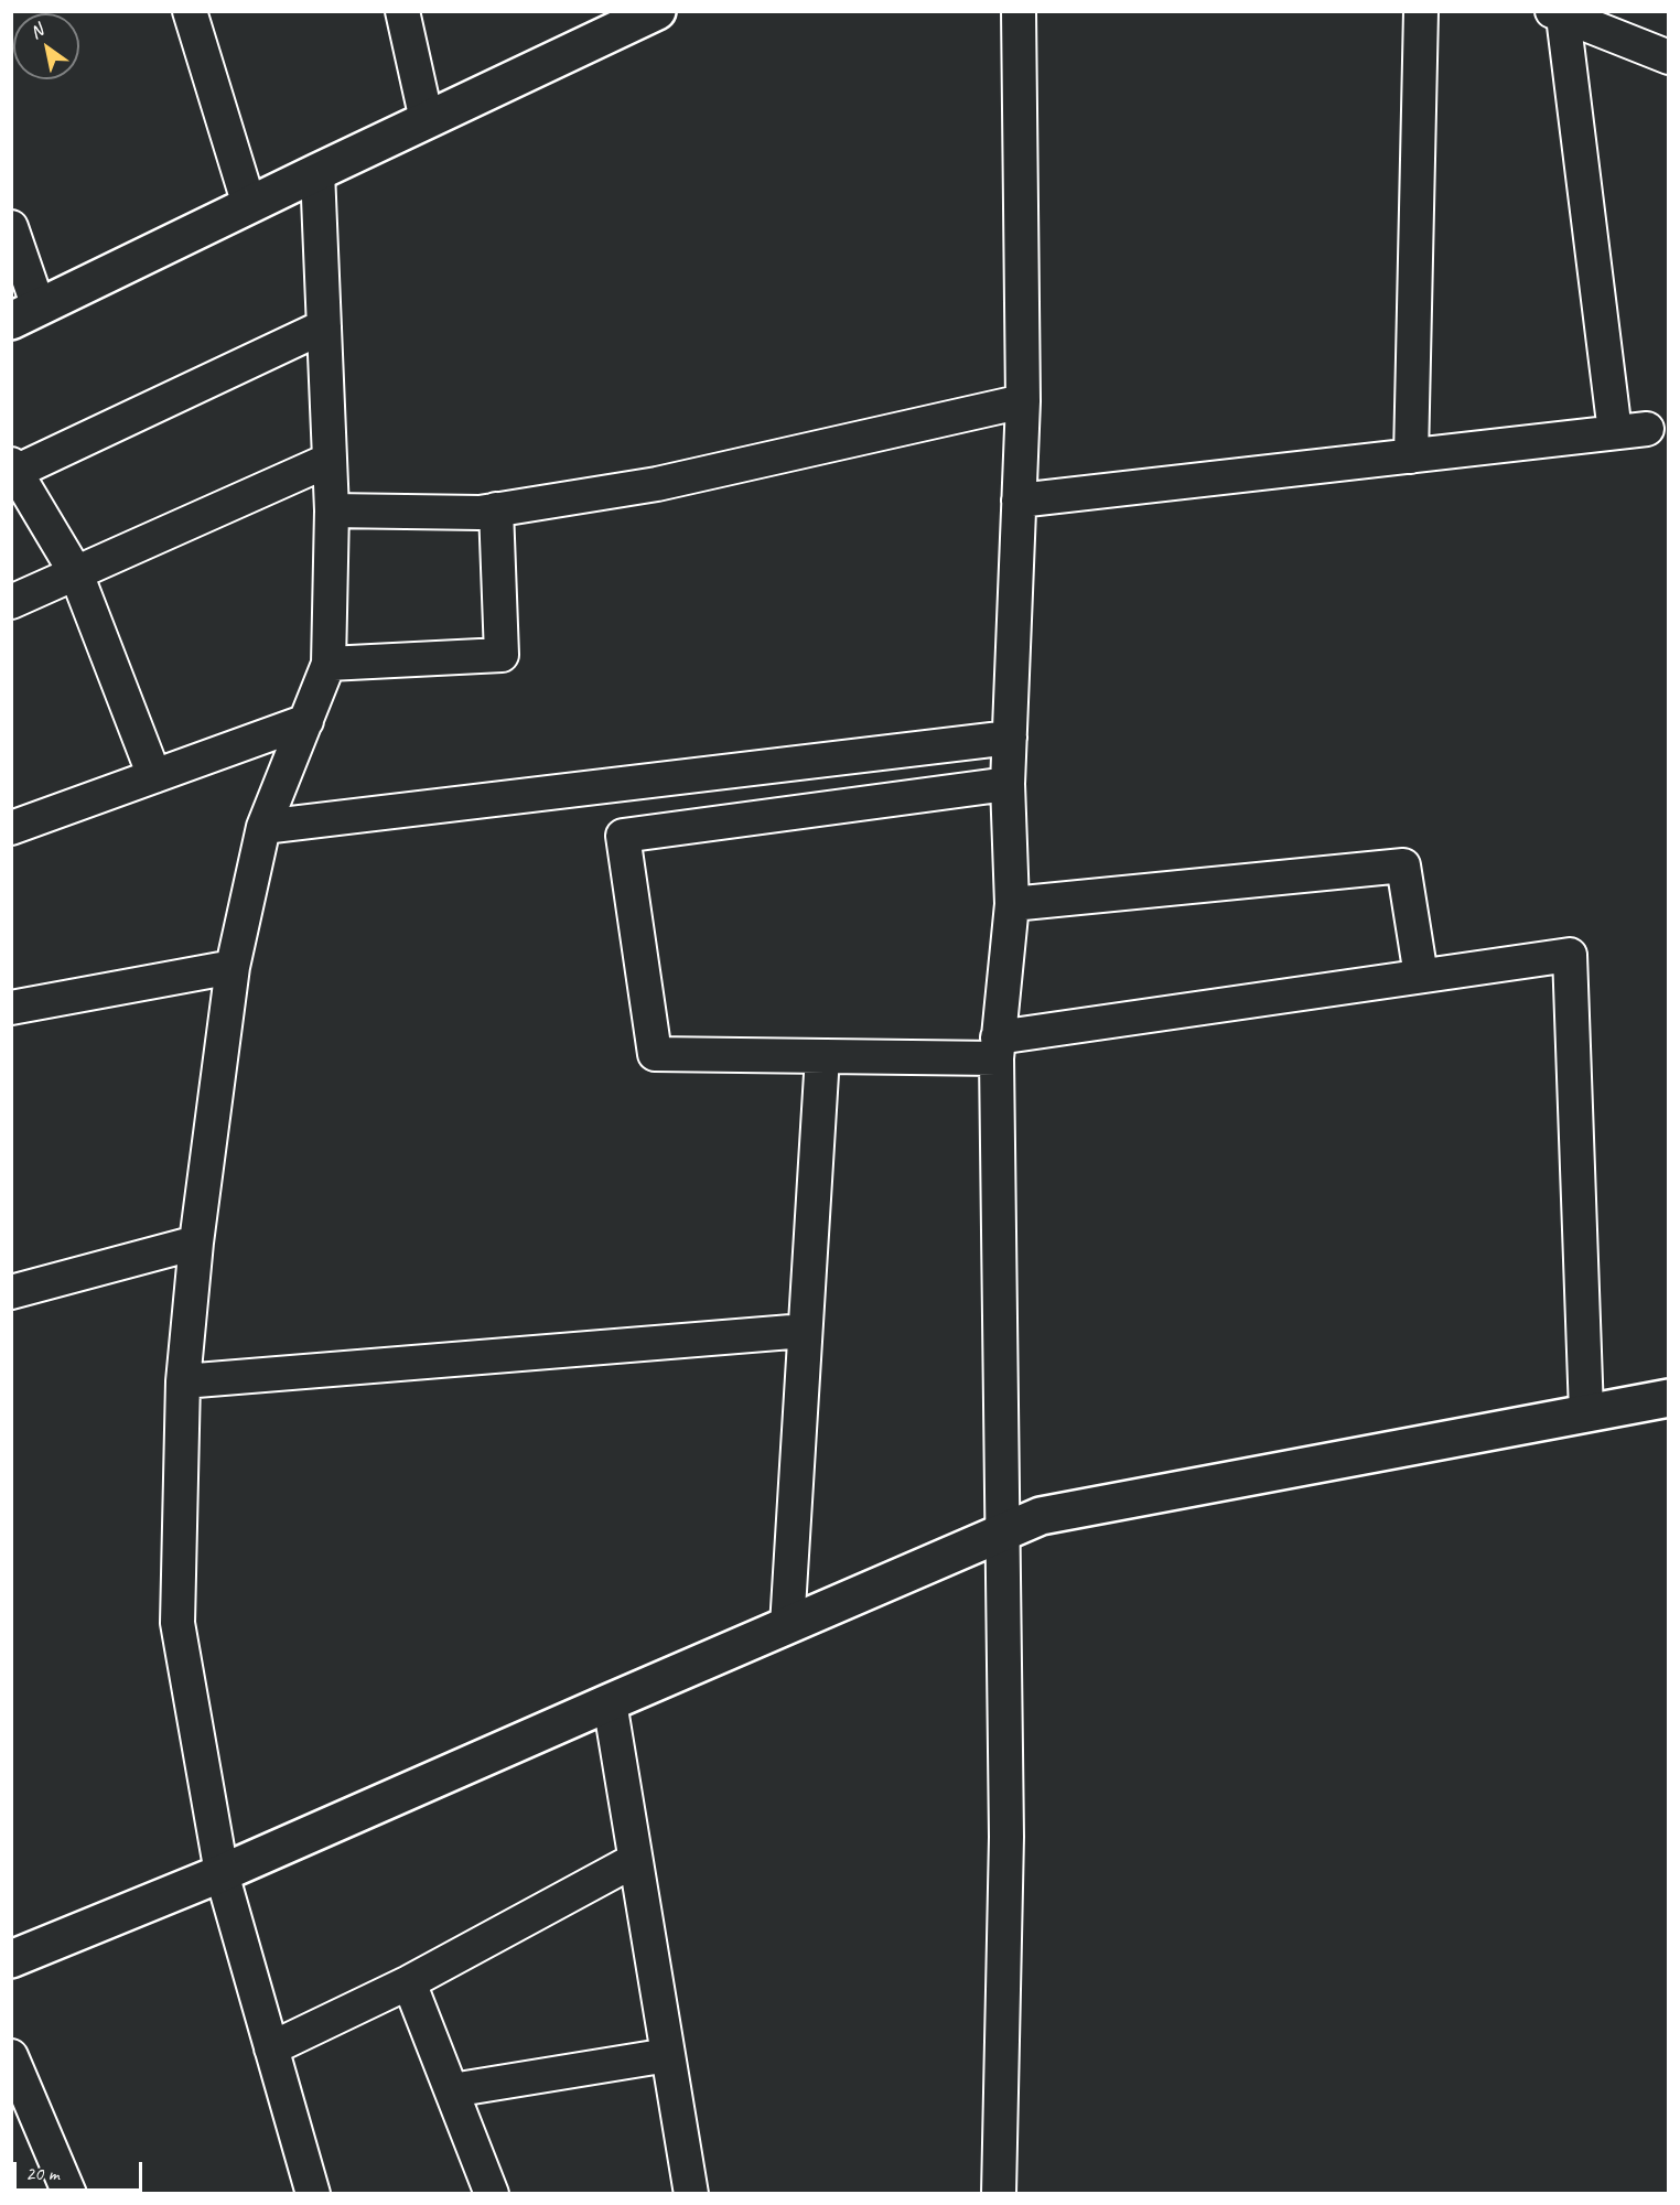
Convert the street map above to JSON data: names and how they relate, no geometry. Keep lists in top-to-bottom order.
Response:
{
  "scale_bar": "20 m",
  "north": "top left"
}
